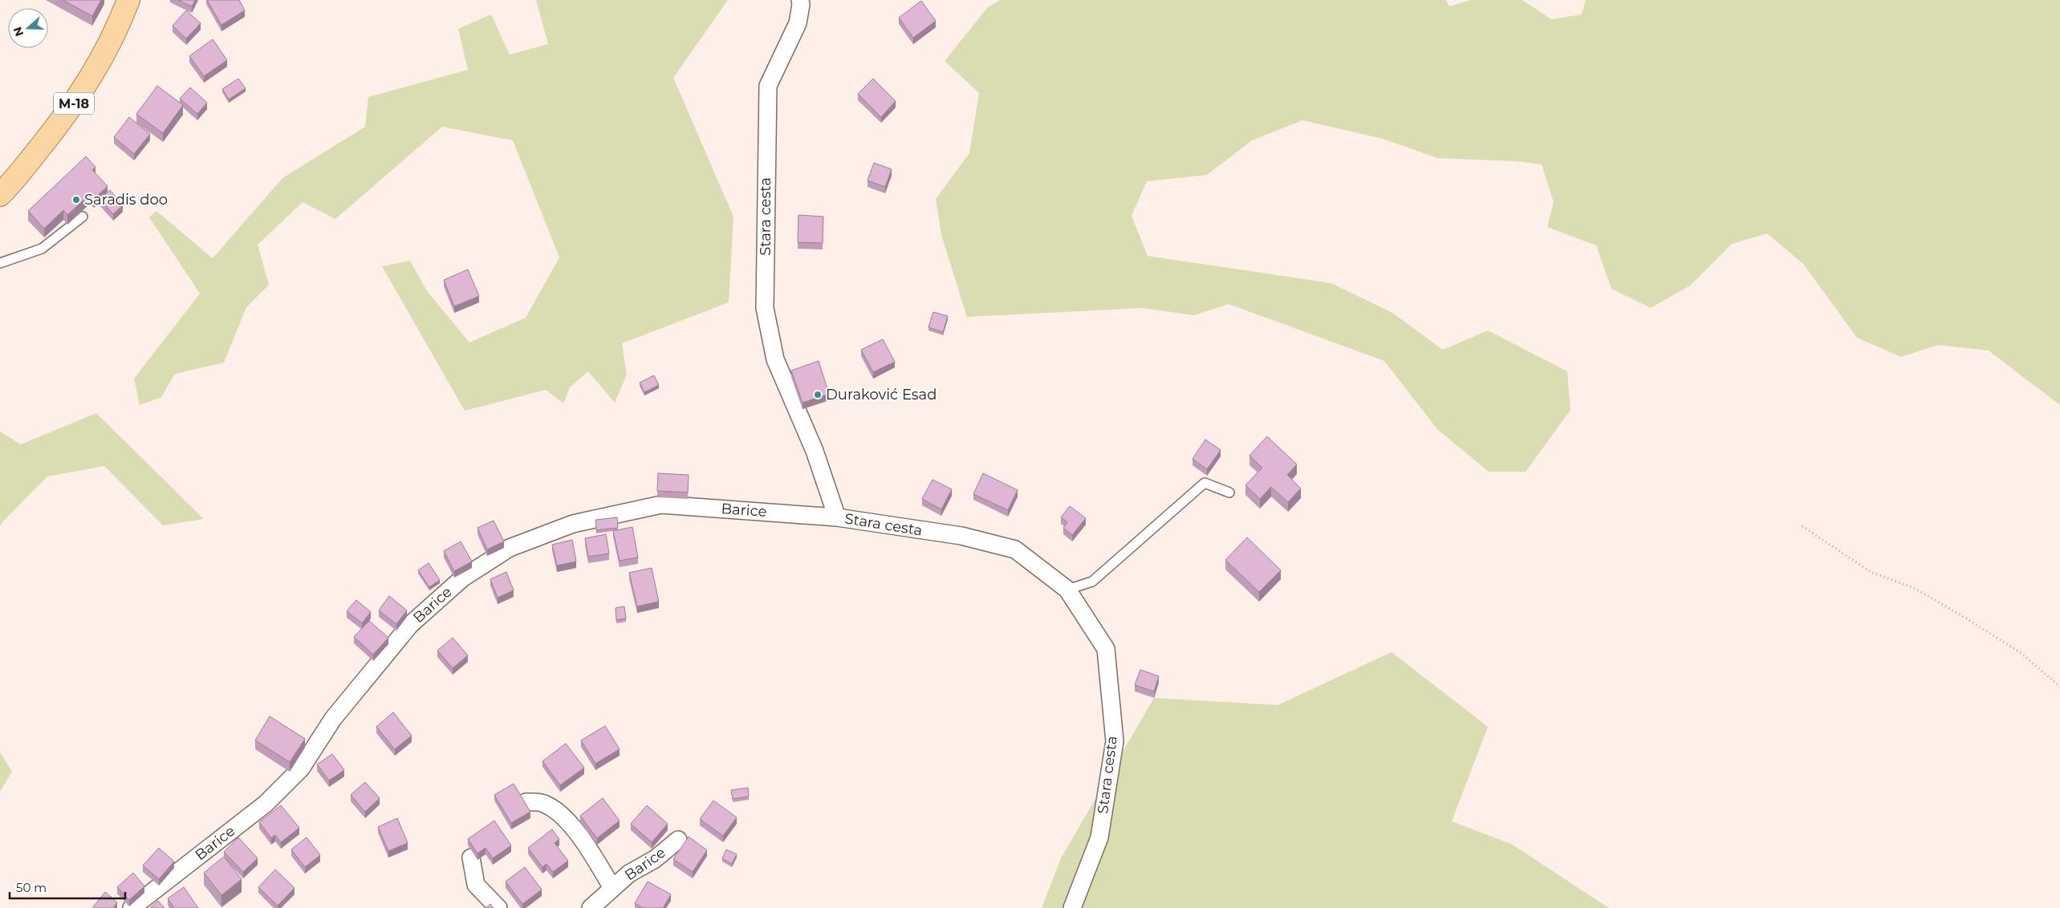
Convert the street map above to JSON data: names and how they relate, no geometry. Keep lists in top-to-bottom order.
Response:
{
  "streets": {
    "main road": ["M-18"],
    "street": ["Stara cesta", "Barice"]
  },
  "crossings": [
    ["Stara cesta", "Barice"]
  ],
  "places": ["Saradis doo", "Duraković Esad"],
  "scale_bar": "50 m",
  "north": "left"
}
